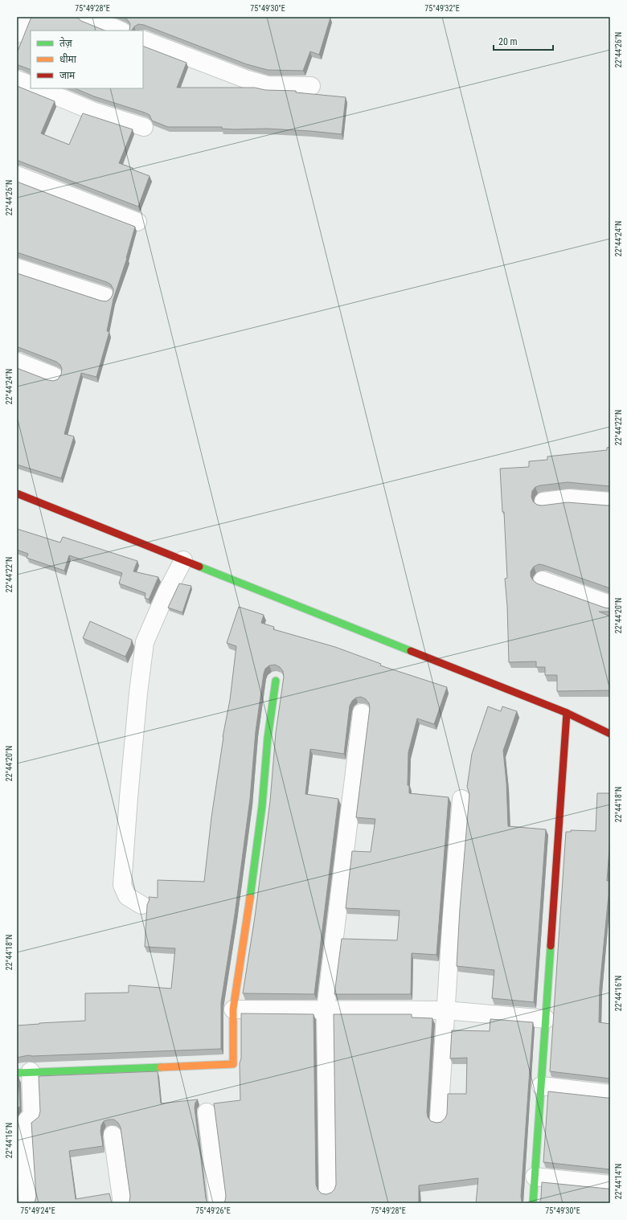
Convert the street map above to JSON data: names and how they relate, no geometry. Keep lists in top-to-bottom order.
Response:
{
  "legend": ["तेज़", "धीमा", "जाम"],
  "scale_bar": "20 m",
  "coordinates": [
    "75°49'28\"E",
    "75°49'30\"E",
    "75°49'32\"E",
    "22°44'26\"N",
    "22°44'24\"N",
    "22°44'22\"N",
    "22°44'20\"N",
    "22°44'18\"N",
    "22°44'16\"N",
    "22°44'14\"N",
    "75°49'24\"E",
    "75°49'26\"E"
  ]
}
